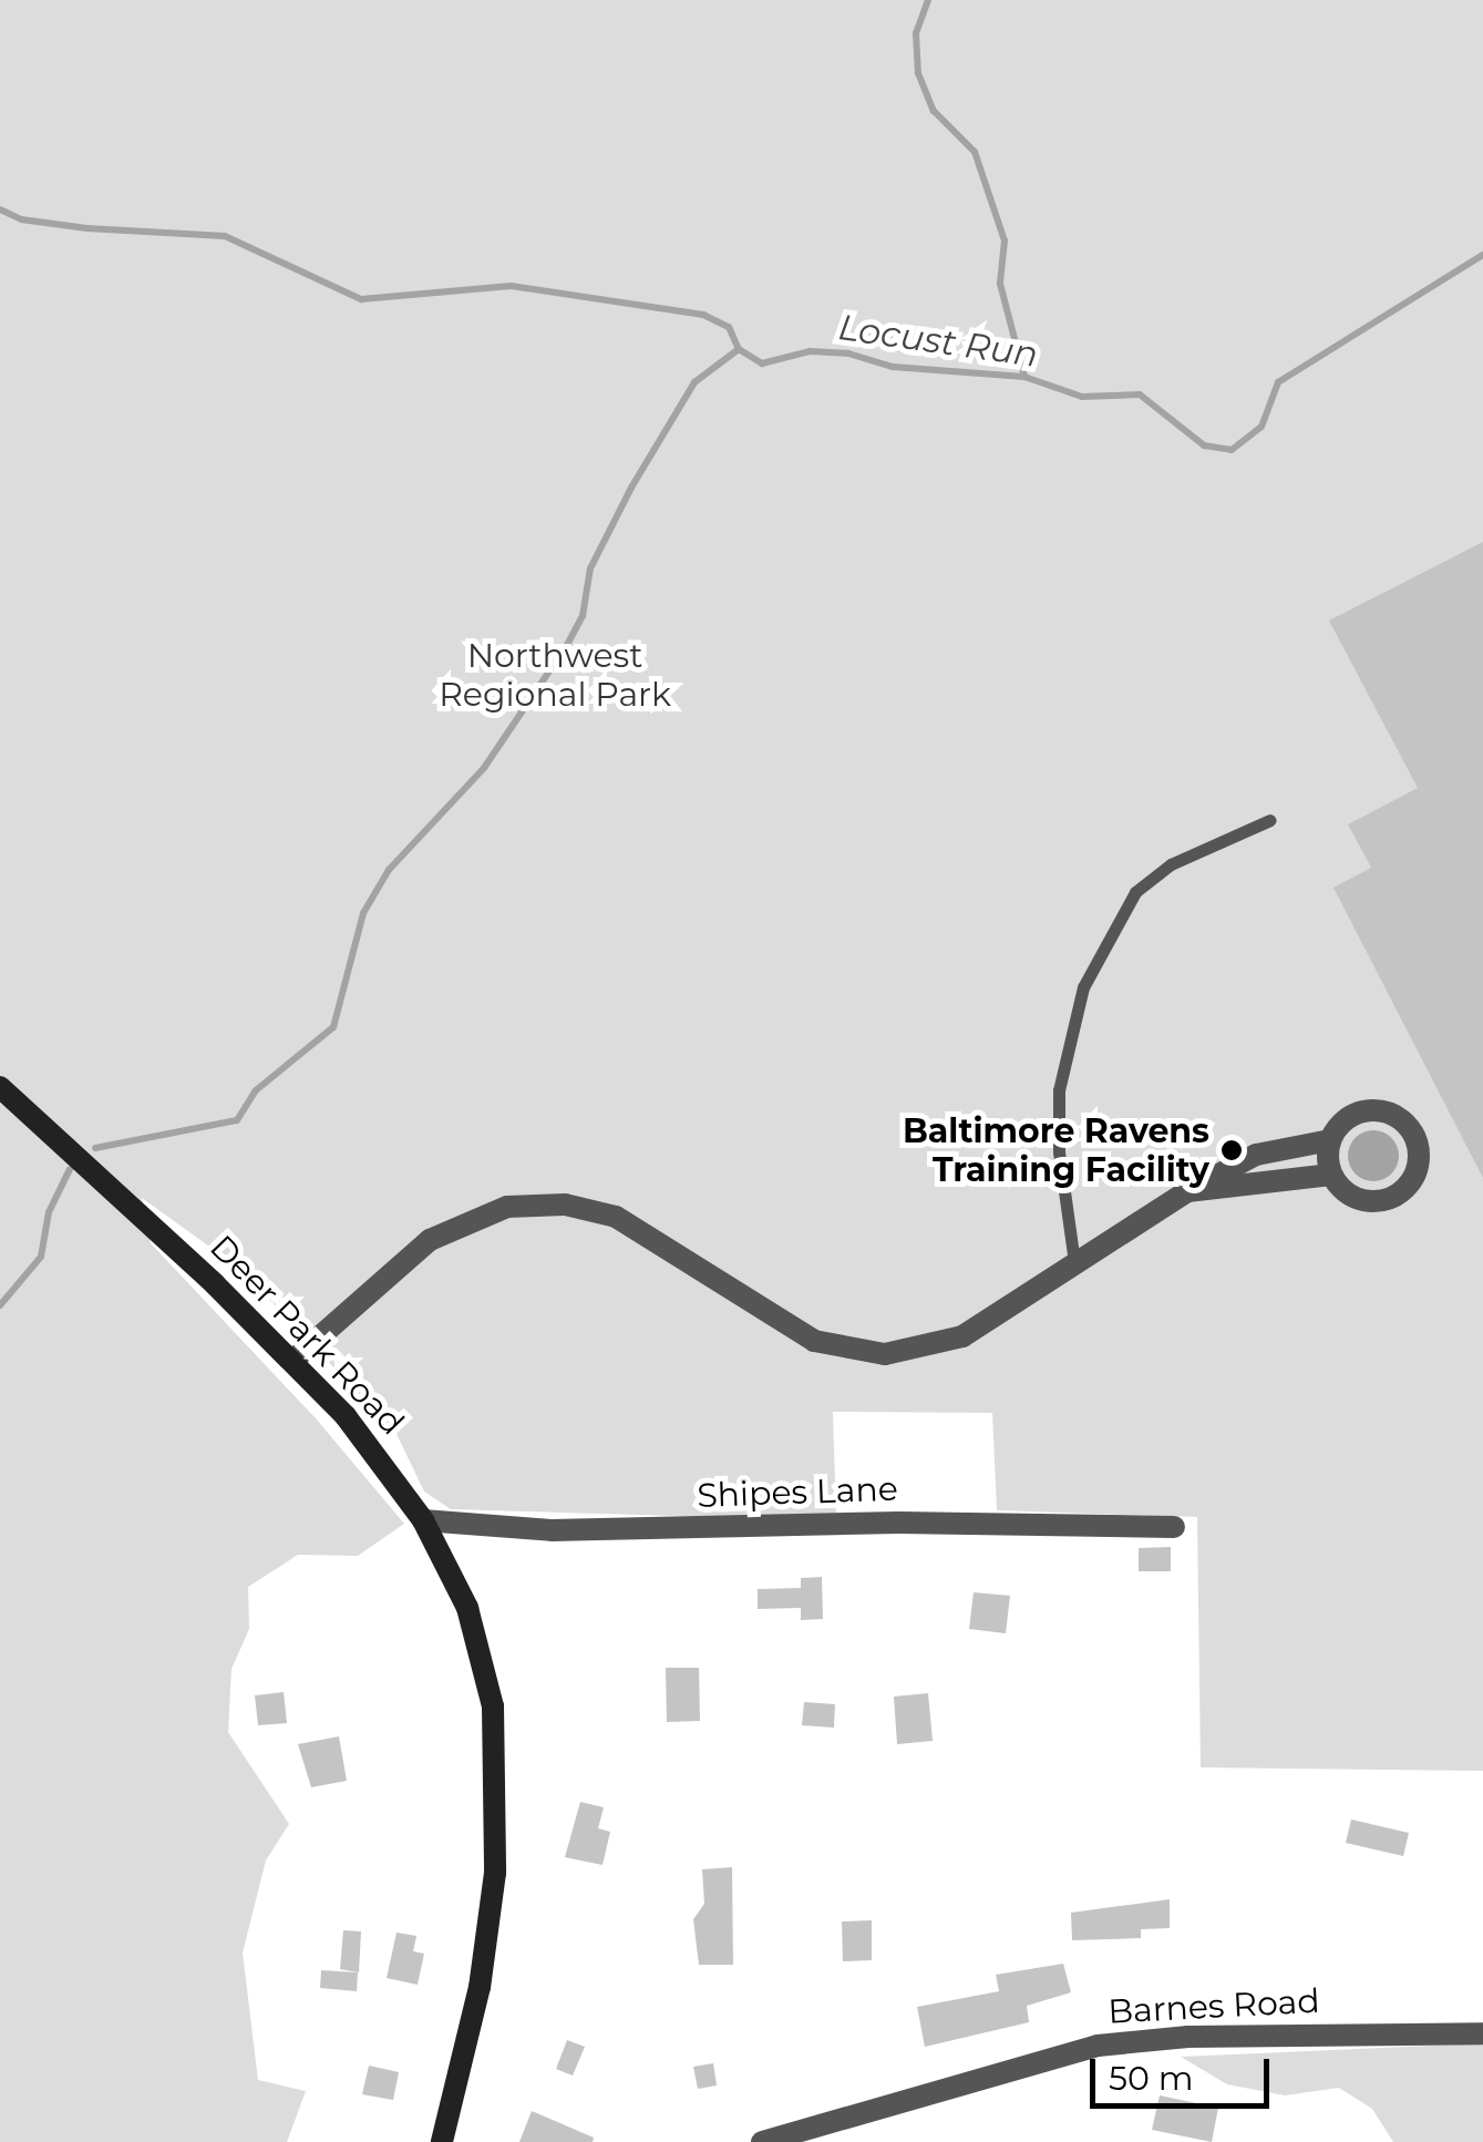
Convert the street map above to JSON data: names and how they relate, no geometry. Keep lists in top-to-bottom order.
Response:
{
  "streets": {
    "street": ["Deer Park Road", "Shipes Lane", "Barnes Road"]
  },
  "crossings": [
    ["Deer Park Road", "Shipes Lane"]
  ],
  "water": ["Locust Run"],
  "parks": ["Northwest Regional Park"],
  "places": ["Baltimore Ravens Training Facility"],
  "scale_bar": "50 m"
}
